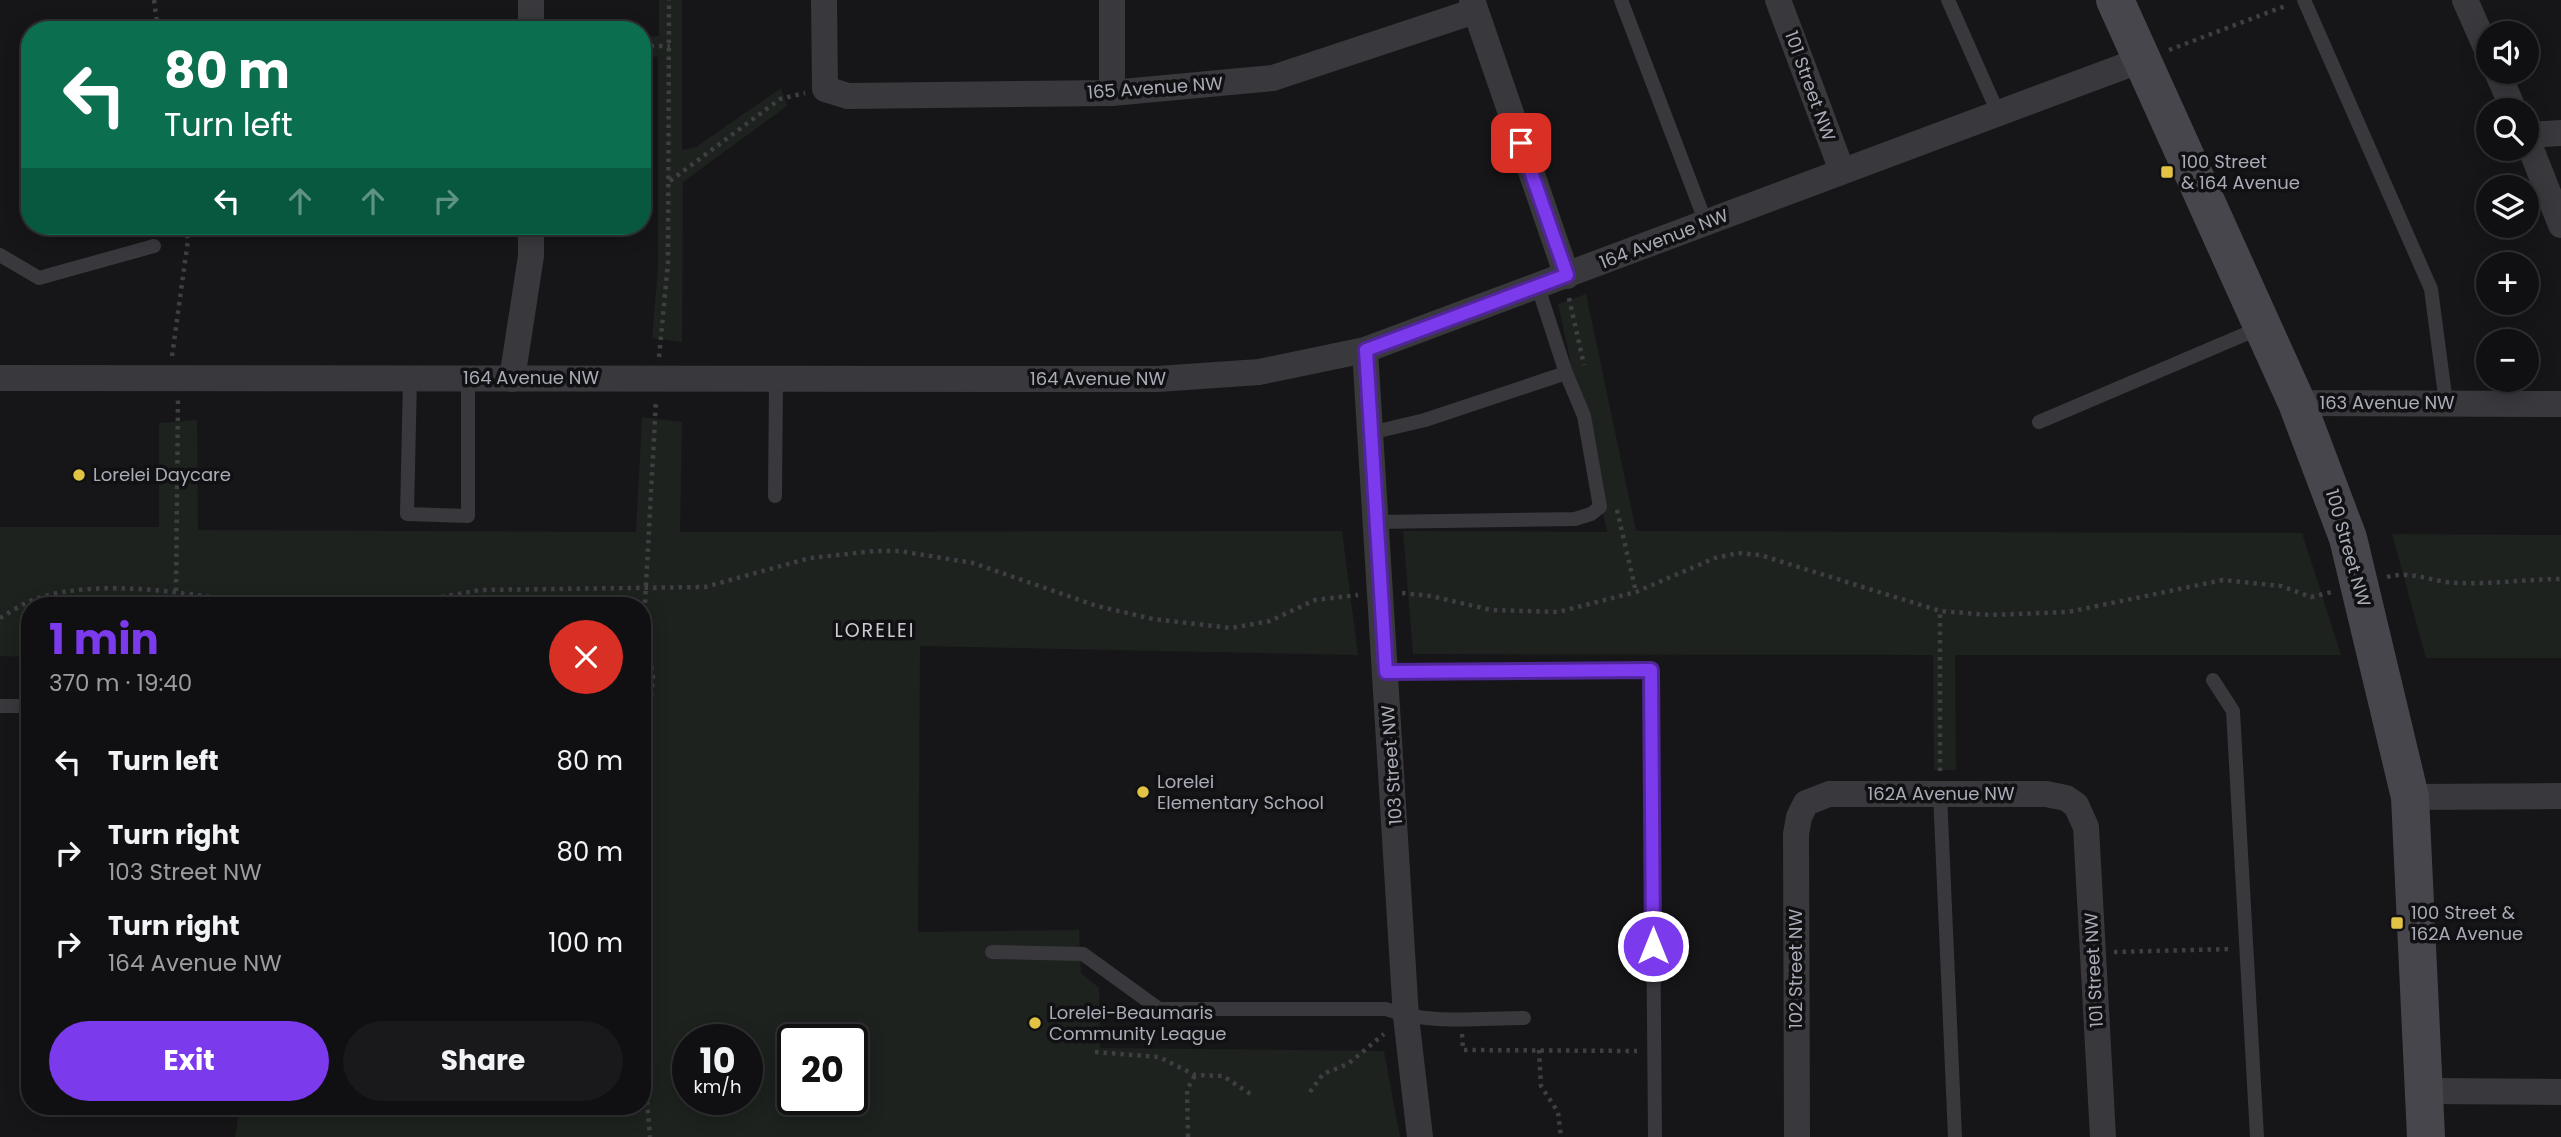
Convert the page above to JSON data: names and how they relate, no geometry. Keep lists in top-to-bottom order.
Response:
{
  "streets": {
    "street": [
      "101 Street NW",
      "165 Avenue NW",
      "164 Avenue NW",
      "163 Avenue NW",
      "100 Street NW",
      "103 Street NW",
      "162A Avenue NW",
      "102 Street NW"
    ]
  },
  "crossings": [
    ["101 Street NW", "164 Avenue NW"],
    ["101 Street NW", "162A Avenue NW"],
    ["164 Avenue NW", "100 Street NW"],
    ["164 Avenue NW", "103 Street NW"],
    ["163 Avenue NW", "100 Street NW"],
    ["162A Avenue NW", "102 Street NW"]
  ],
  "districts": ["LORELEI"],
  "places": {
    "transit": ["100 Street & 164 Avenue", "100 Street & 162A Avenue"],
    "other": ["Lorelei Daycare", "Lorelei Elementary School", "Lorelei-Beaumaris Community League"]
  },
  "page": {
    "map_buttons": ["+", "−"],
    "turn": ["80 m", "Turn left"],
    "heading": ["1 min", "370 m · 19:40"],
    "list": [
      {
        "name": "Turn left",
        "value": "80 m"
      },
      {
        "name": "Turn right",
        "note": "103 Street NW",
        "value": "80 m"
      },
      {
        "name": "Turn right",
        "note": "164 Avenue NW",
        "value": "100 m"
      }
    ],
    "buttons": ["Exit", "Share"],
    "speed": "10 km/h",
    "limit": "20"
  }
}
